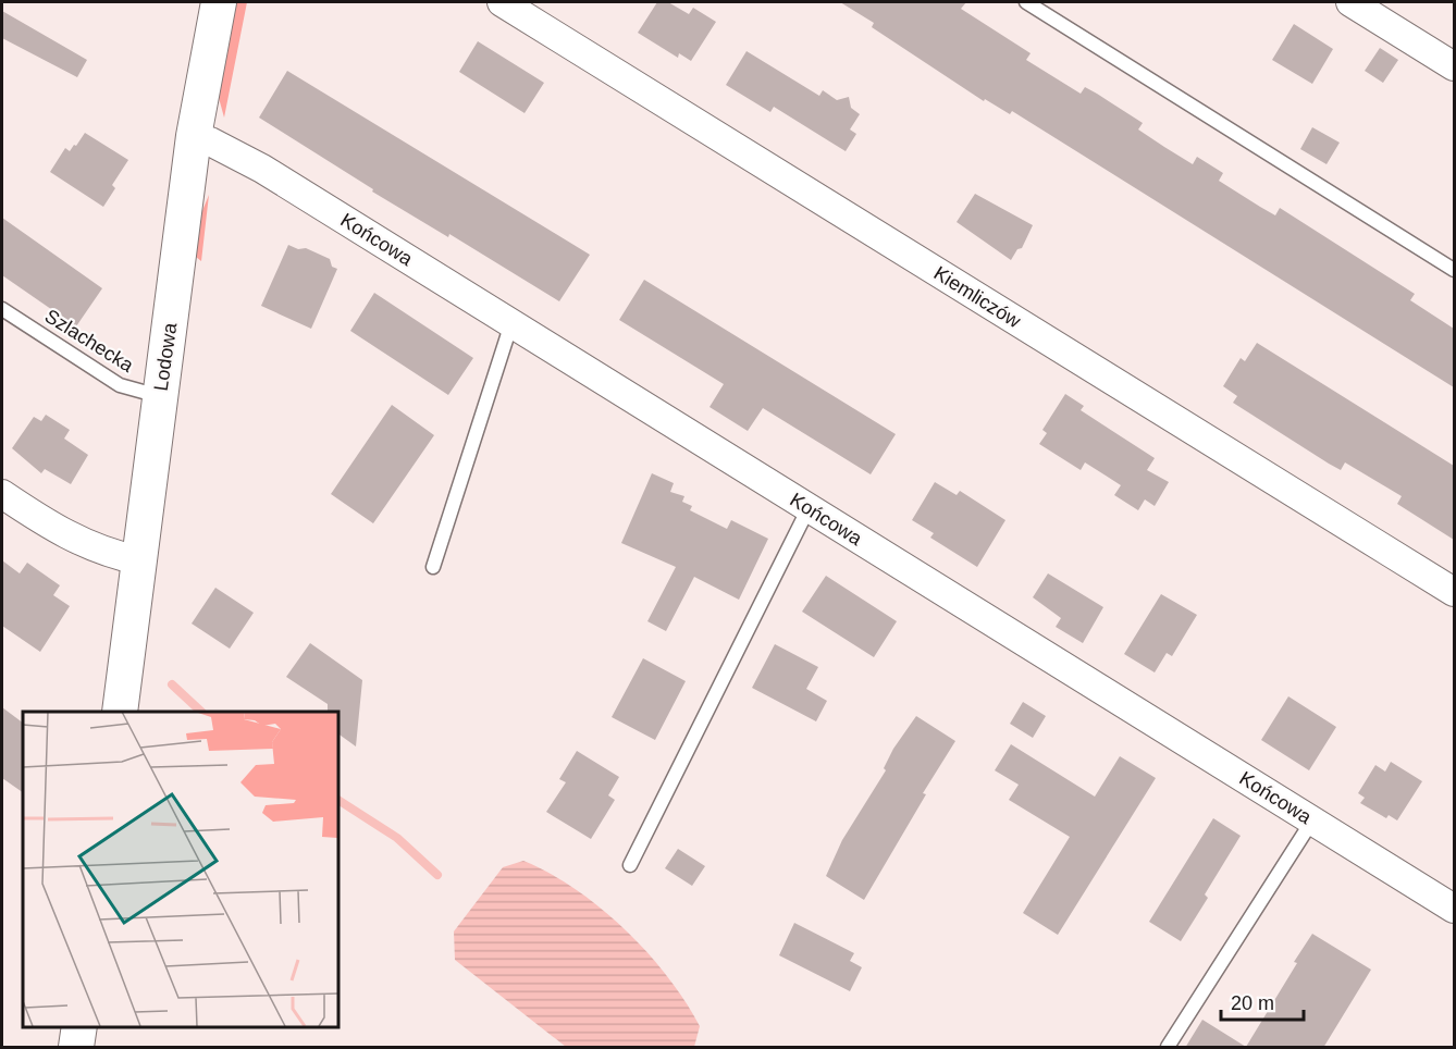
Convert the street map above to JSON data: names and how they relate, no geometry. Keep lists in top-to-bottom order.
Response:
{
  "streets": {
    "street": ["Końcowa", "Kiemliczów", "Lodowa"],
    "lane": ["Szlachecka"]
  },
  "crossings": [
    ["Końcowa", "Lodowa"],
    ["Szlachecka", "Lodowa"]
  ],
  "scale_bar": "20 m"
}
